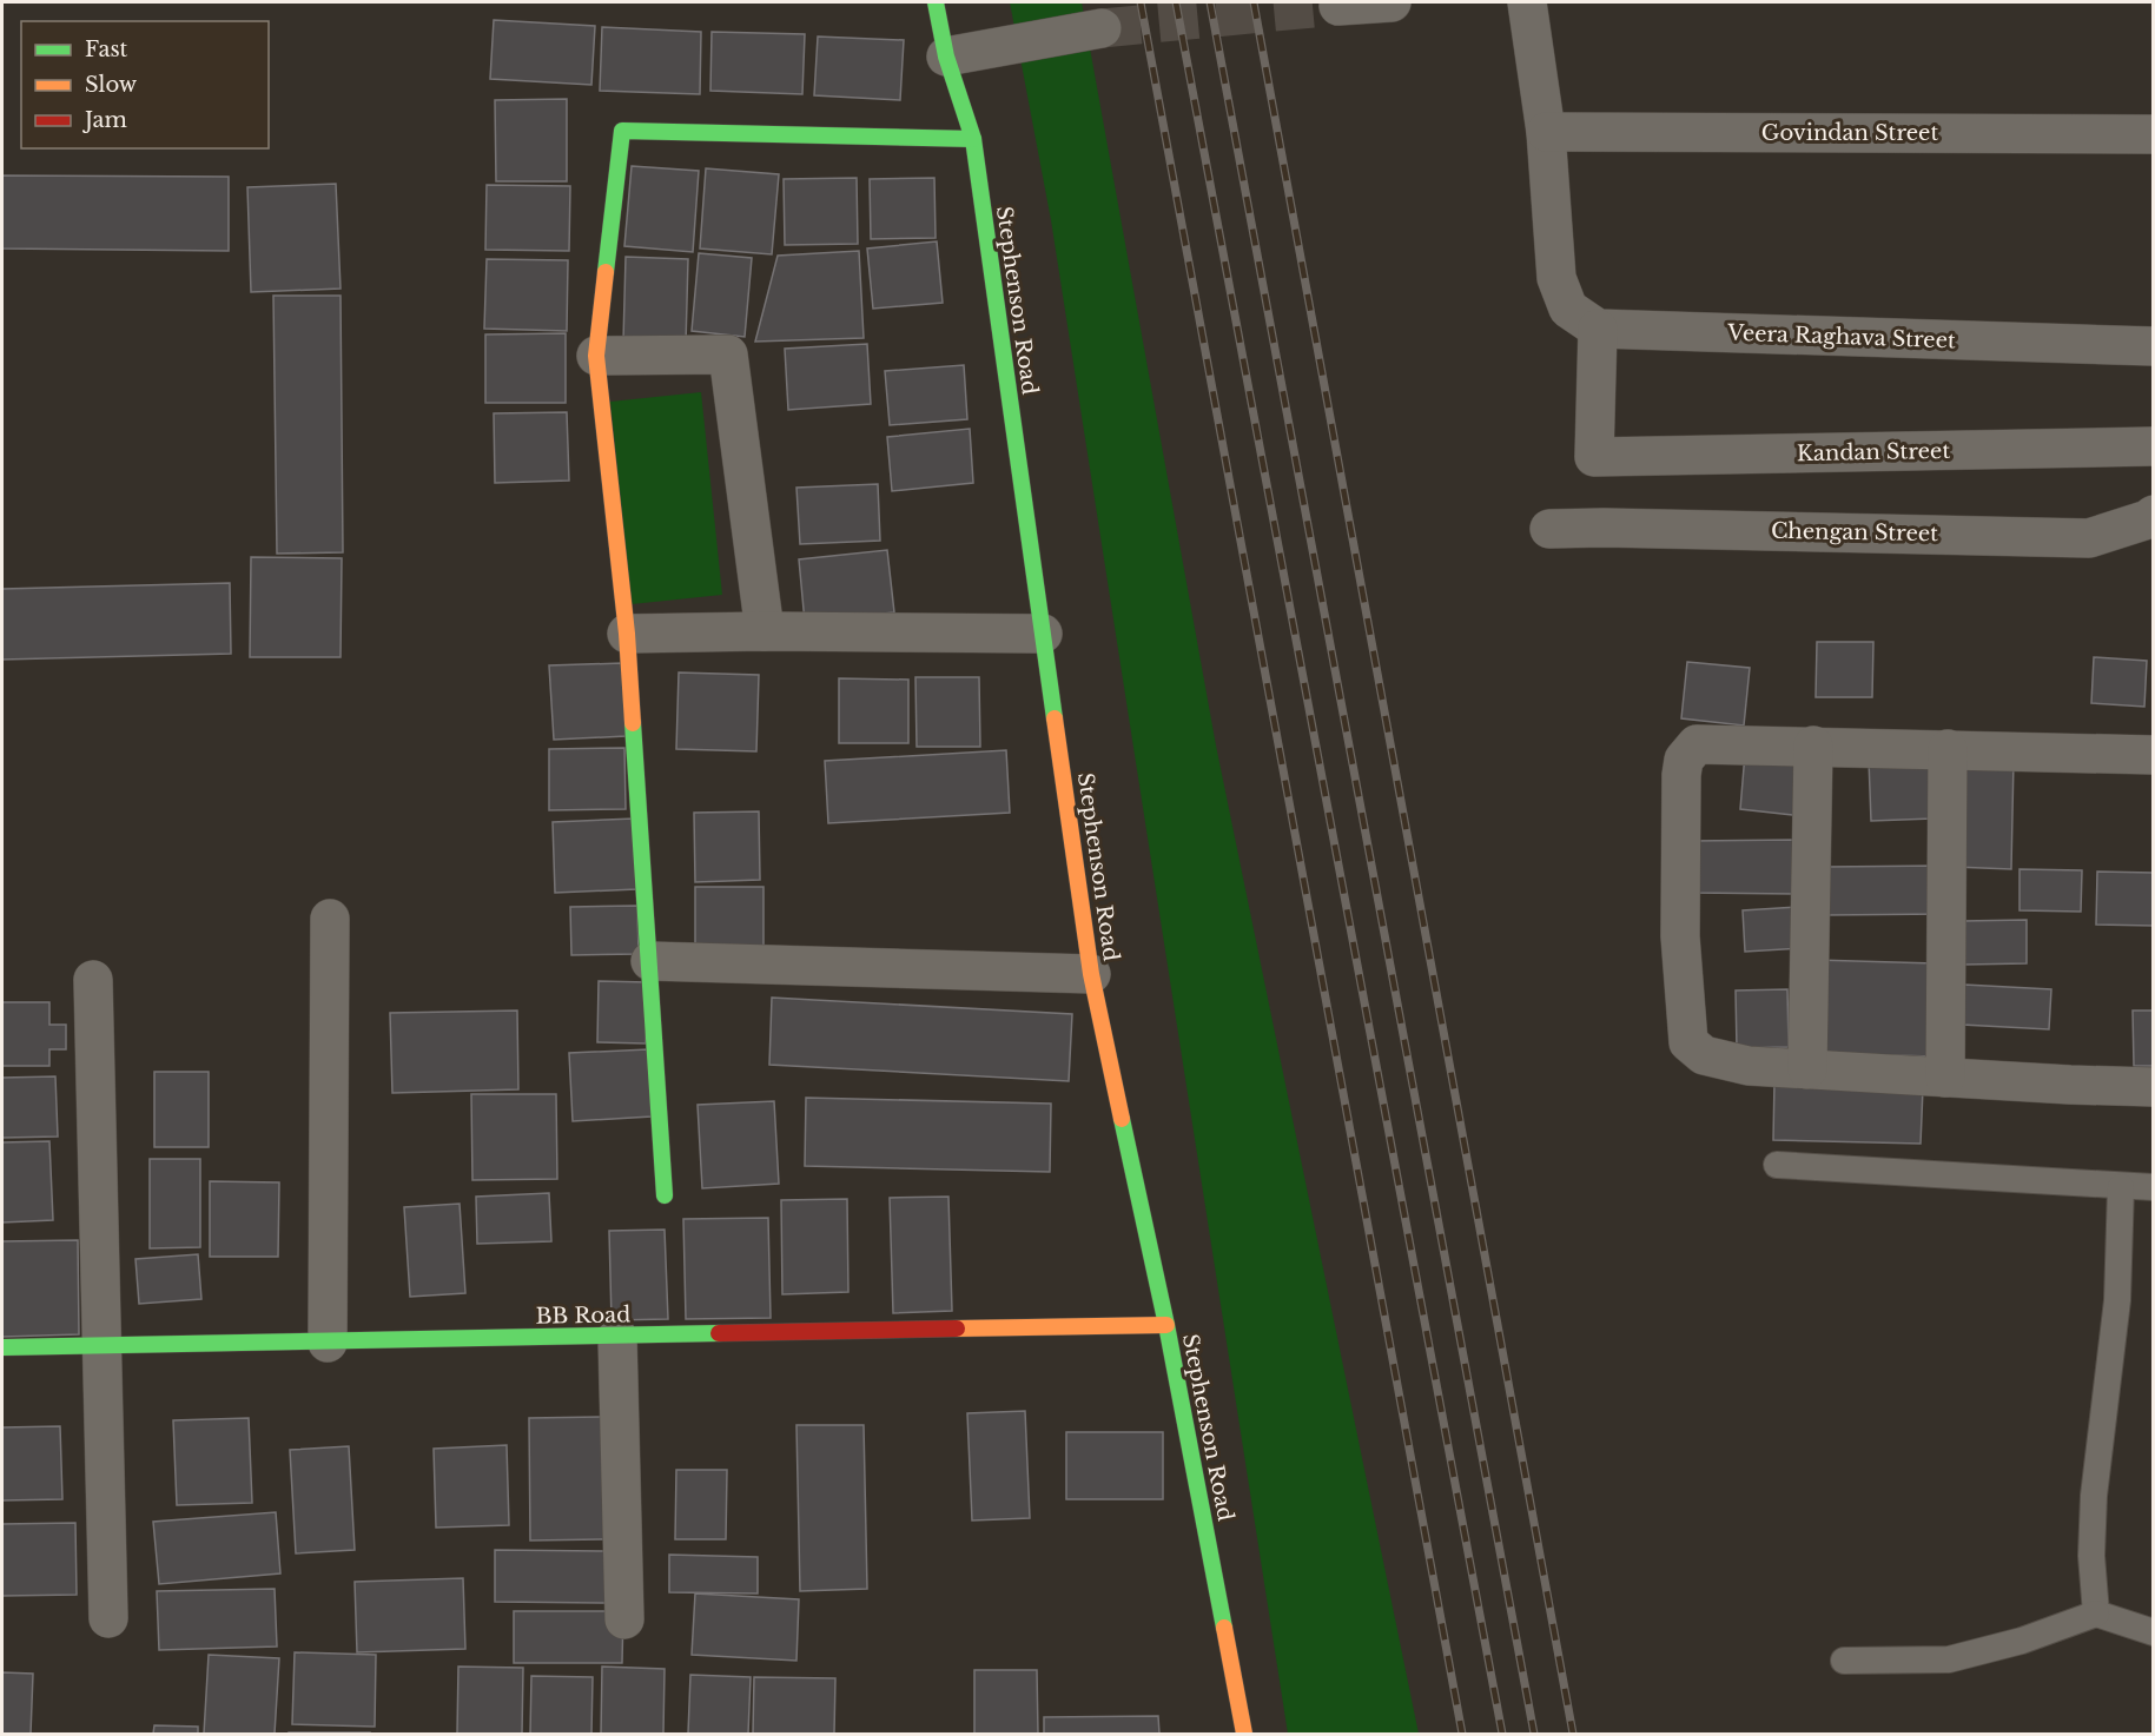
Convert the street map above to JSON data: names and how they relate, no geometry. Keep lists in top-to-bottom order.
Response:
{
  "streets": {
    "street": [
      "Govindan Street",
      "Stephenson Road",
      "Veera Raghava Street",
      "Kandan Street",
      "Chengan Street",
      "BB Road"
    ]
  },
  "crossings": [
    ["Stephenson Road", "BB Road"],
    ["Veera Raghava Street", "Kandan Street"]
  ],
  "legend": ["Fast", "Slow", "Jam"]
}
